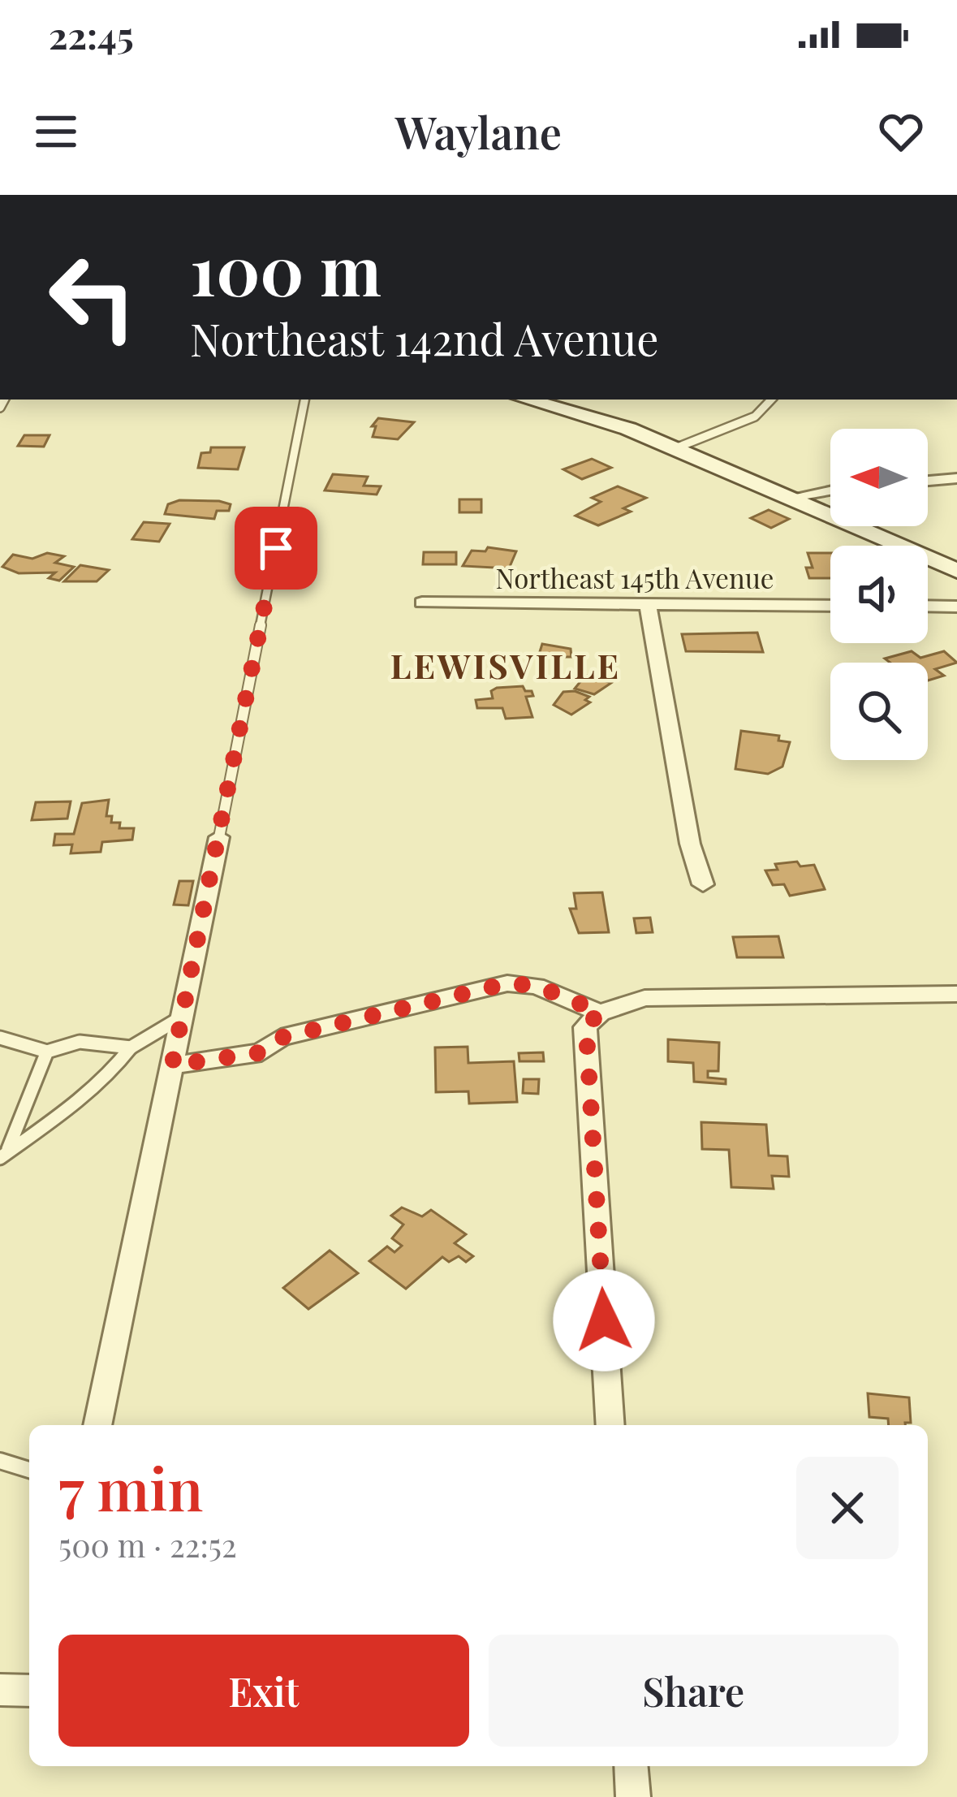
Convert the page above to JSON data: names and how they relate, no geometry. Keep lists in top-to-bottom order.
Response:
{
  "streets": {
    "street": ["Northeast 145th Avenue"]
  },
  "districts": ["LEWISVILLE"],
  "north": "left",
  "page": {
    "status": "22:45",
    "header": "Waylane",
    "turn": ["100 m", "Northeast 142nd Avenue"],
    "heading": ["7 min", "500 m · 22:52"],
    "buttons": ["Exit", "Share"]
  }
}
